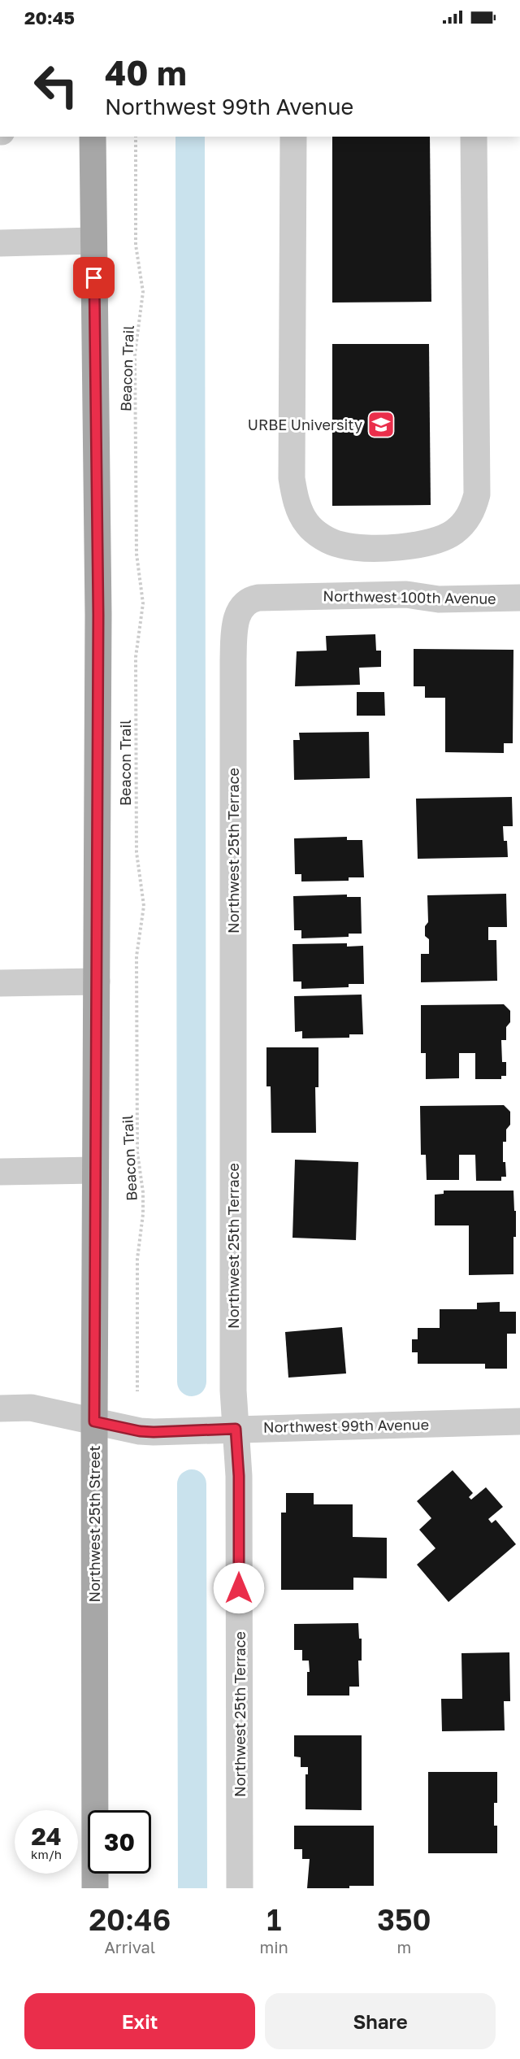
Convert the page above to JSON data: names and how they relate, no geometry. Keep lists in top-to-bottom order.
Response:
{
  "streets": {
    "main road": ["Northwest 25th Street"],
    "street": ["Northwest 100th Avenue", "Northwest 25th Terrace", "Northwest 99th Avenue"],
    "path": ["Beacon Trail"]
  },
  "crossings": [
    ["Northwest 100th Avenue", "Northwest 25th Terrace"],
    ["Northwest 25th Terrace", "Northwest 99th Avenue"],
    ["Northwest 99th Avenue", "Northwest 25th Street"]
  ],
  "places": {
    "school or university": ["URBE University"]
  },
  "page": {
    "status": "20:45",
    "turn": ["40 m", "Northwest 99th Avenue"],
    "speed": "24 km/h",
    "limit": "30",
    "eta": [
      "20:46",
      "Arrival",
      "1",
      "min",
      "350",
      "m"
    ],
    "buttons": ["Exit", "Share"]
  }
}
